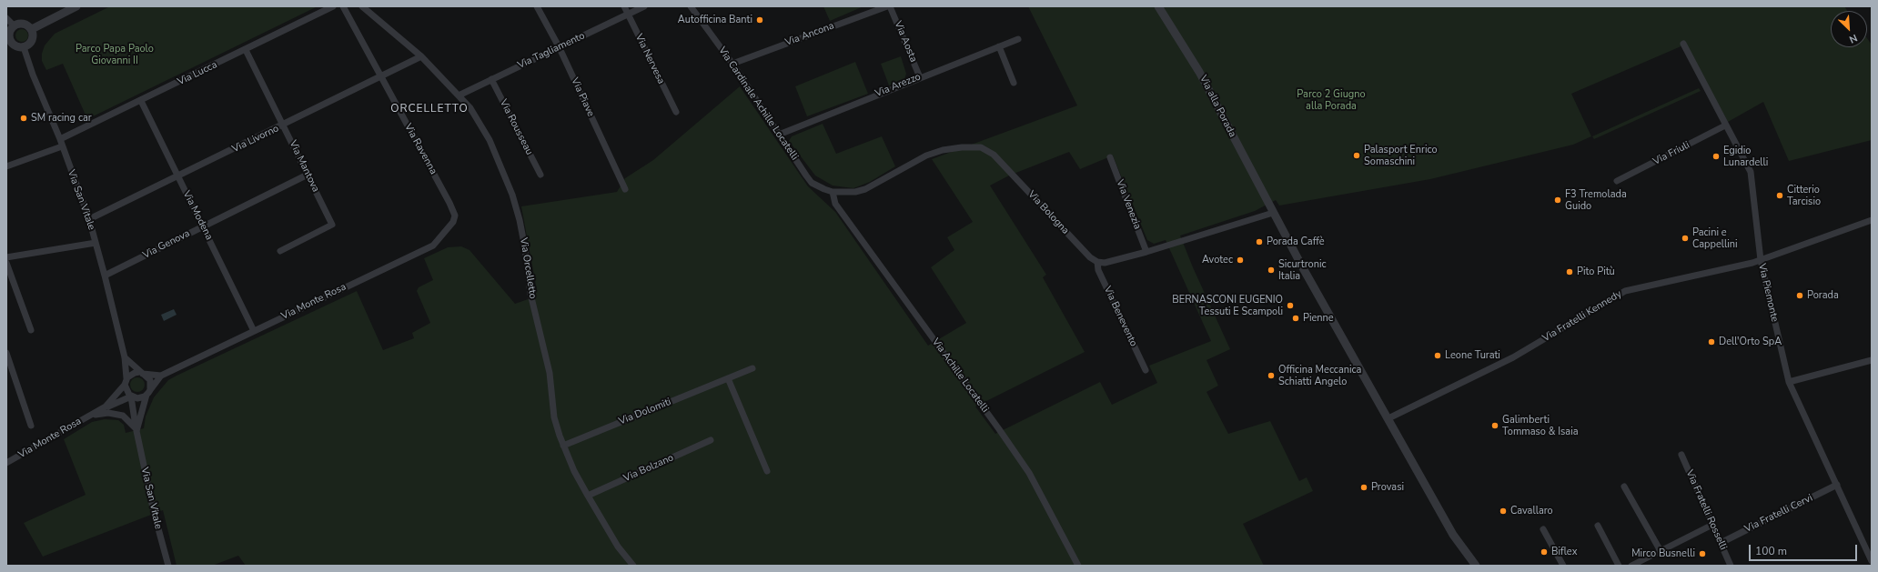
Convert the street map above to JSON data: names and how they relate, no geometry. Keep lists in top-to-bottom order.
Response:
{
  "streets": {
    "street": [
      "Via Ancona",
      "Via Aosta",
      "Via Tagliamento",
      "Via Nervesa",
      "Via Lucca",
      "Via Arezzo",
      "Via Piave",
      "Via Cardinale Achille Locatelli",
      "Via alla Porada",
      "Via Rousseau",
      "Via Livorno",
      "Via Ravenna",
      "Via Friuli",
      "Via Mantova",
      "Via San Vitale",
      "Via Venezia",
      "Via Bologna",
      "Via Modena",
      "Via Genova",
      "Via Orcelletto",
      "Via Piemonte",
      "Via Monte Rosa",
      "Via Benevento",
      "Via Fratelli Kennedy",
      "Via Achille Locatelli",
      "Via Dolomiti",
      "Via Bolzano",
      "Via Fratelli Rosselli",
      "Via Fratelli Cervi"
    ]
  },
  "crossings": [
    ["Via Ancona", "Via Cardinale Achille Locatelli"],
    ["Via Aosta", "Via Arezzo"],
    ["Via Tagliamento", "Via Nervesa"],
    ["Via Tagliamento", "Via Piave"],
    ["Via Tagliamento", "Via Rousseau"],
    ["Via Tagliamento", "Via Orcelletto"],
    ["Via Lucca", "Via Mantova"],
    ["Via Lucca", "Via San Vitale"],
    ["Via Lucca", "Via Modena"],
    ["Via Arezzo", "Via Cardinale Achille Locatelli"],
    ["Via Cardinale Achille Locatelli", "Via Bologna"],
    ["Via Cardinale Achille Locatelli", "Via Achille Locatelli"],
    ["Via alla Porada", "Via Fratelli Kennedy"],
    ["Via Livorno", "Via Ravenna"],
    ["Via Livorno", "Via Mantova"],
    ["Via Livorno", "Via San Vitale"],
    ["Via Livorno", "Via Modena"],
    ["Via Livorno", "Via Orcelletto"],
    ["Via Ravenna", "Via Monte Rosa"],
    ["Via Friuli", "Via Piemonte"],
    ["Via Mantova", "Via Genova"],
    ["Via San Vitale", "Via Genova"],
    ["Via San Vitale", "Via Monte Rosa"],
    ["Via Bologna", "Via Benevento"],
    ["Via Bologna", "Via Achille Locatelli"],
    ["Via Modena", "Via Genova"],
    ["Via Modena", "Via Monte Rosa"],
    ["Via Orcelletto", "Via Dolomiti"],
    ["Via Orcelletto", "Via Bolzano"],
    ["Via Piemonte", "Via Fratelli Kennedy"],
    ["Via Piemonte", "Via Fratelli Cervi"],
    ["Via Fratelli Rosselli", "Via Fratelli Cervi"]
  ],
  "districts": ["ORCELLETTO"],
  "parks": ["Parco Papa Paolo Giovanni II", "Parco 2 Giugno alla Porada"],
  "places": [
    "Autofficina Banti",
    "SM racing car",
    "Palasport Enrico Somaschini",
    "Egidio Lunardelli",
    "Citterio Tarcisio",
    "F3 Tremolada Guido",
    "Pacini e Cappellini",
    "Porada Caffè",
    "Avotec",
    "Sicurtronic Italia",
    "Pito Pitù",
    "Porada",
    "BERNASCONI EUGENIO Tessuti E Scampoli",
    "Pienne",
    "Dell'Orto SpA",
    "Leone Turati",
    "Officina Meccanica Schiatti Angelo",
    "Galimberti Tommaso & Isaia",
    "Provasi",
    "Cavallaro",
    "Biflex",
    "Mirco Busnelli"
  ],
  "scale_bar": "100 m",
  "north": "bottom right"
}
